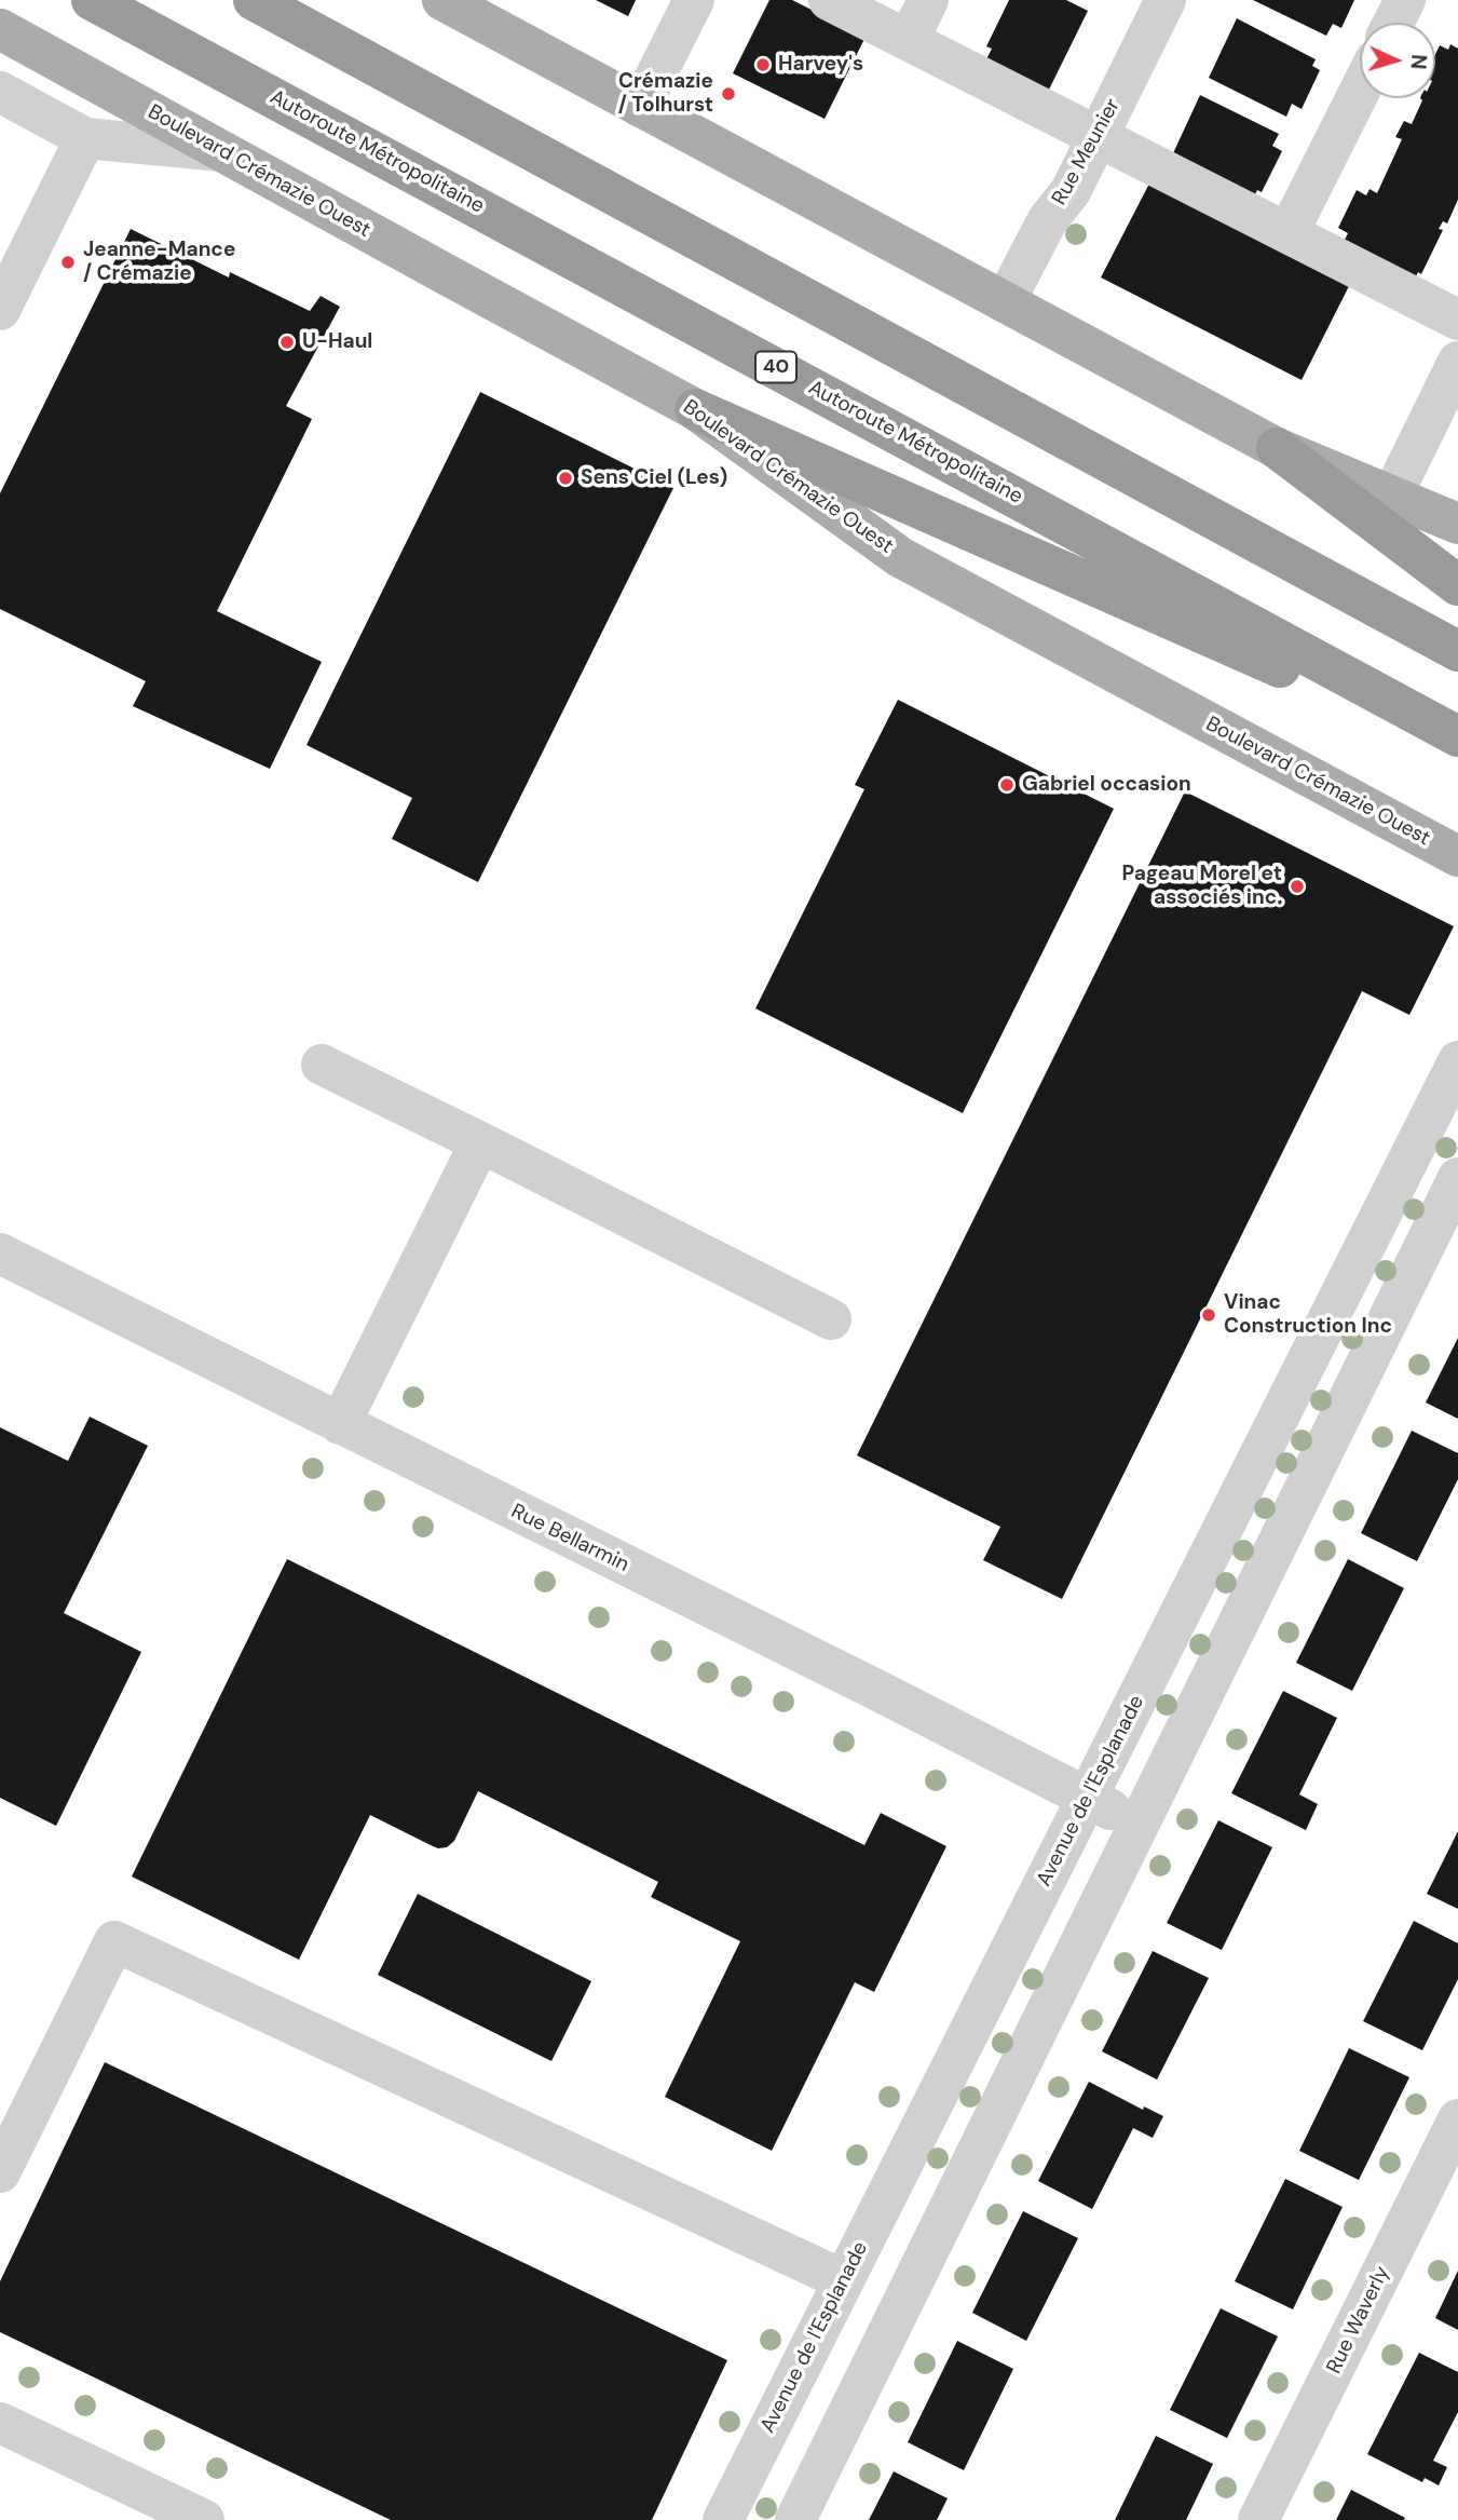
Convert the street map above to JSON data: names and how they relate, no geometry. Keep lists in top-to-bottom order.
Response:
{
  "streets": {
    "highway": ["Autoroute Métropolitaine", "40"],
    "main road": ["Boulevard Crémazie Ouest"],
    "street": [
      "Rue Meunier",
      "Rue Bellarmin",
      "Avenue de l'Esplanade",
      "Rue Waverly"
    ]
  },
  "crossings": [
    ["Rue Bellarmin", "Avenue de l'Esplanade"]
  ],
  "places": [
    "Harvey's",
    "Crémazie / Tolhurst",
    "Jeanne-Mance / Crémazie",
    "U-Haul",
    "Sens Ciel (Les)",
    "Gabriel occasion",
    "Pageau Morel et associés inc.",
    "Vinac Construction Inc"
  ],
  "north": "right"
}
